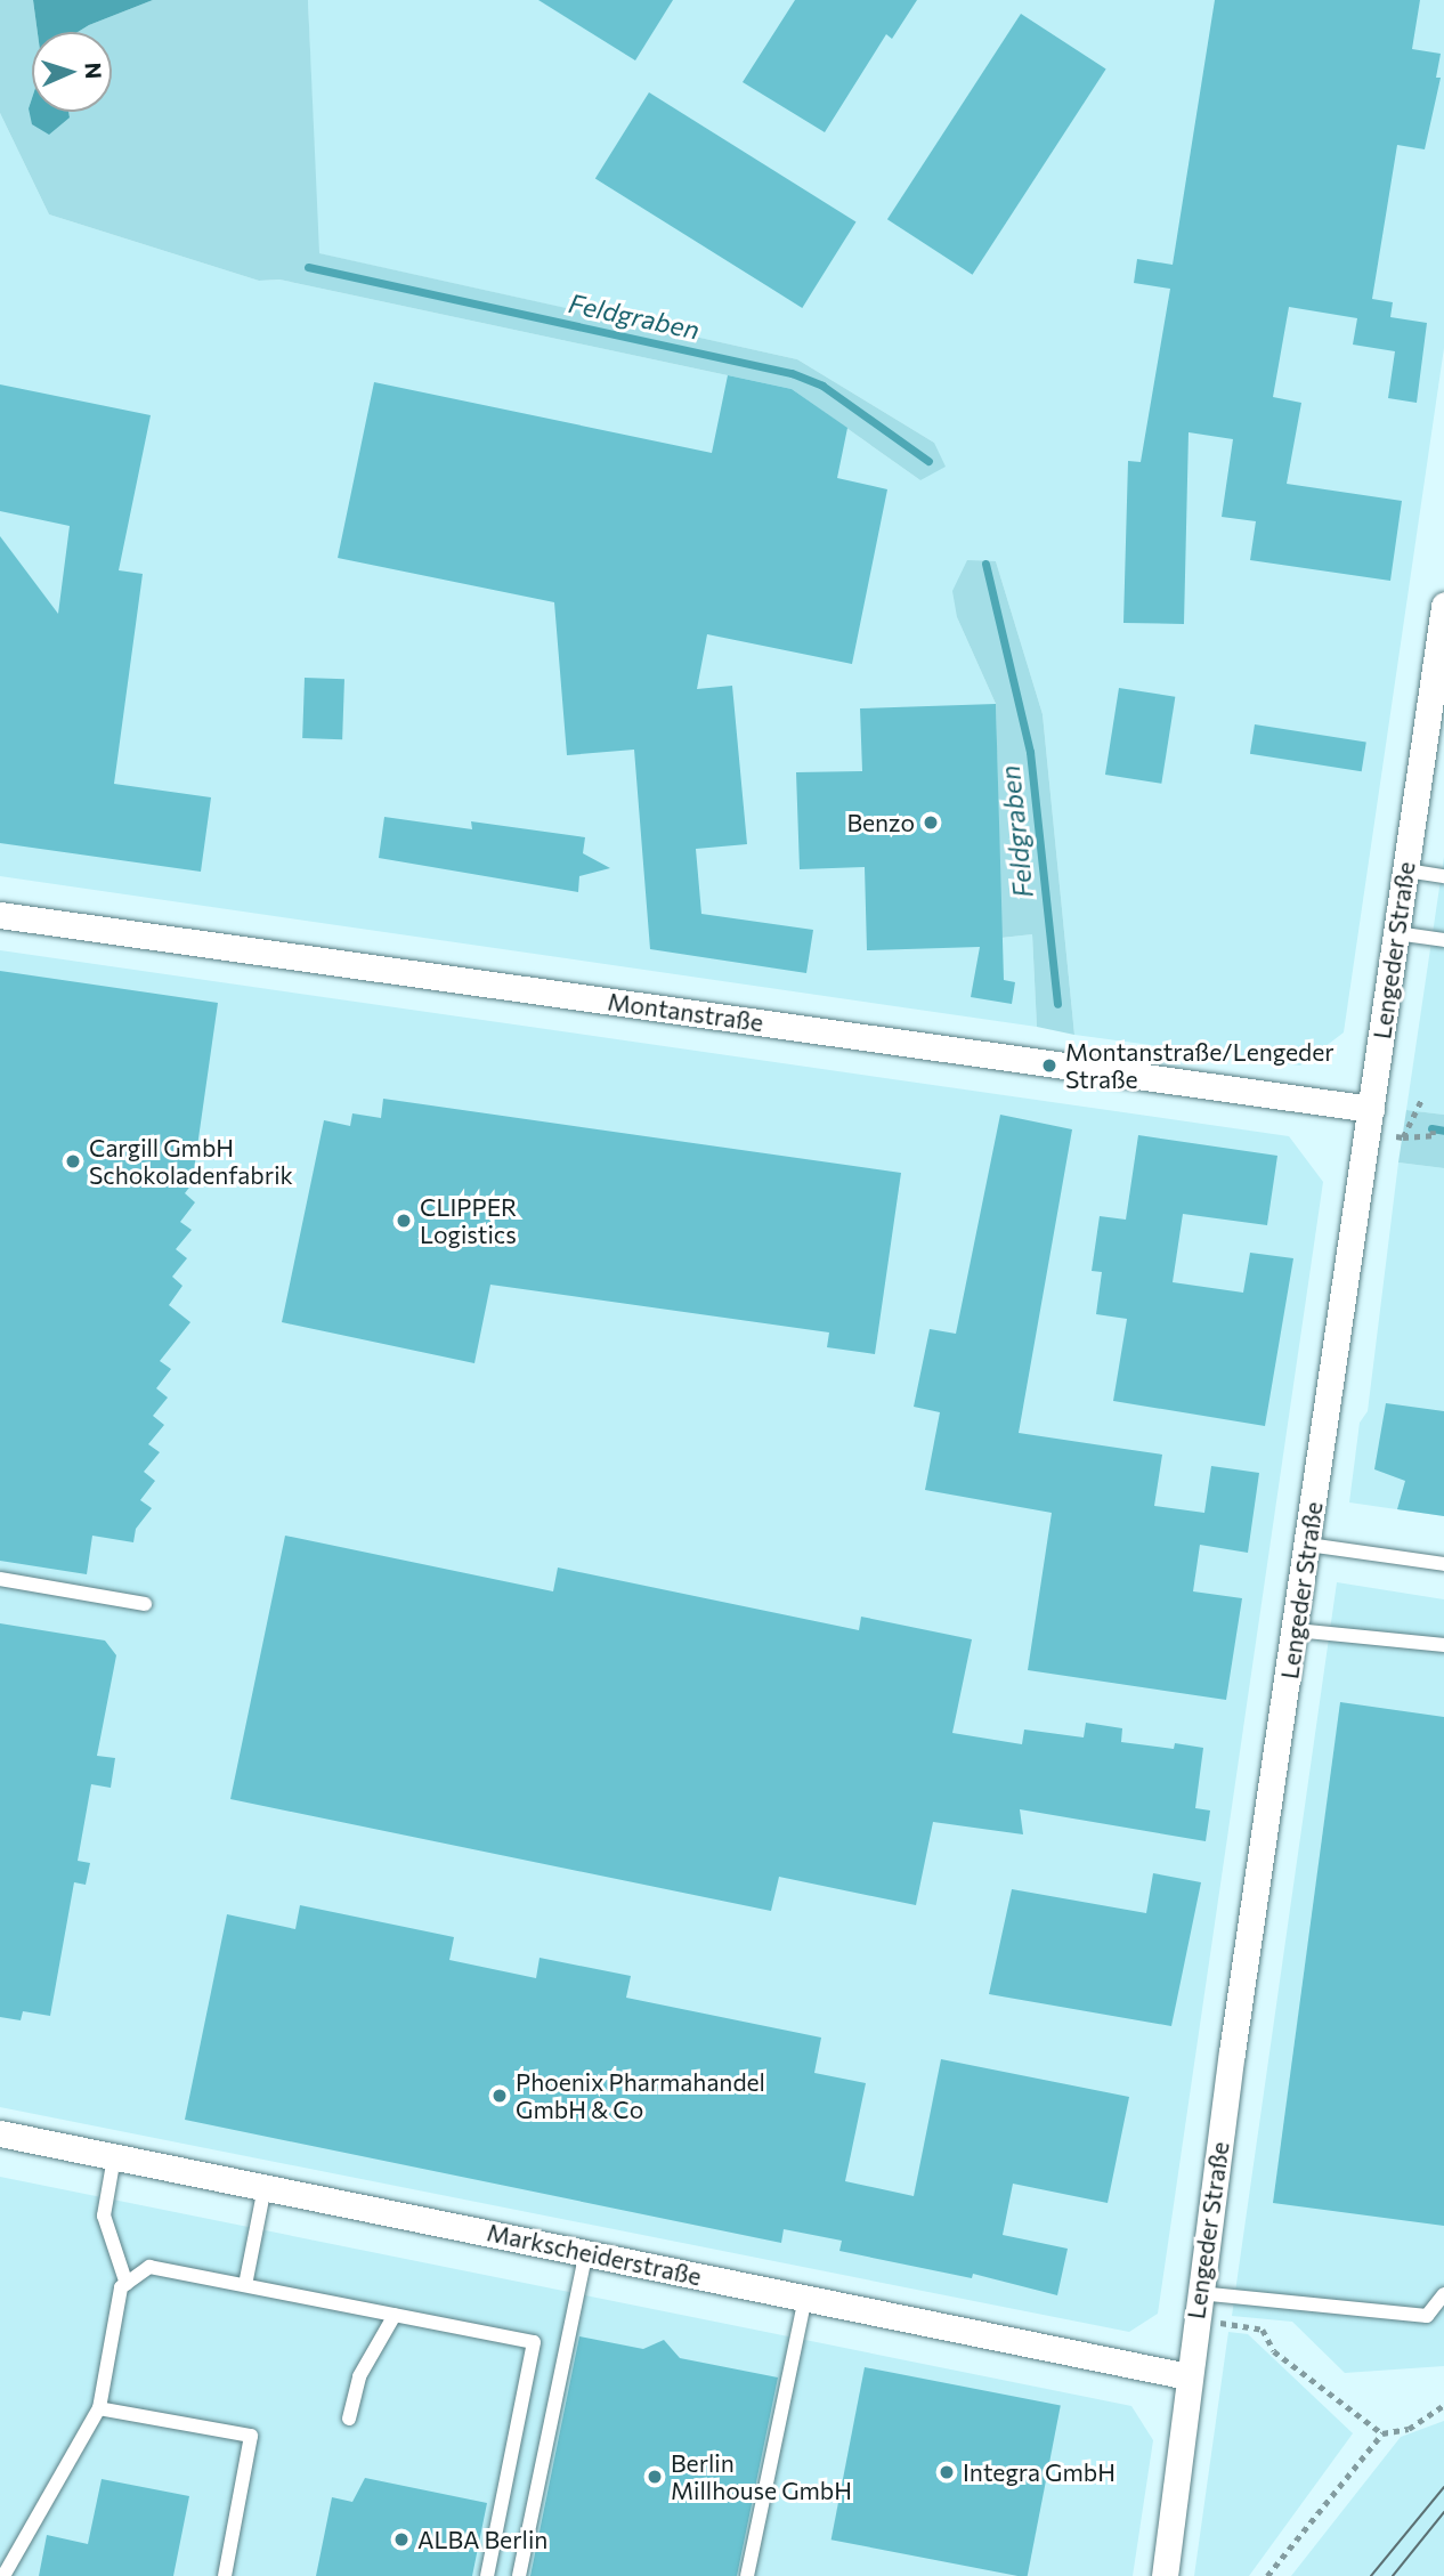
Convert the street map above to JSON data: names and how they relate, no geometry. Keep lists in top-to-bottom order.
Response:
{
  "streets": {
    "street": ["Lengeder Straße", "Montanstraße", "Markscheiderstraße"]
  },
  "crossings": [
    ["Lengeder Straße", "Montanstraße"],
    ["Lengeder Straße", "Markscheiderstraße"]
  ],
  "water": ["Feldgraben"],
  "places": [
    "Benzo",
    "Montanstraße/Lengeder Straße",
    "Cargill GmbH Schokoladenfabrik",
    "CLIPPER Logistics",
    "Phoenix Pharmahandel GmbH & Co",
    "Integra GmbH",
    "Berlin Millhouse GmbH",
    "ALBA Berlin"
  ],
  "north": "right"
}
